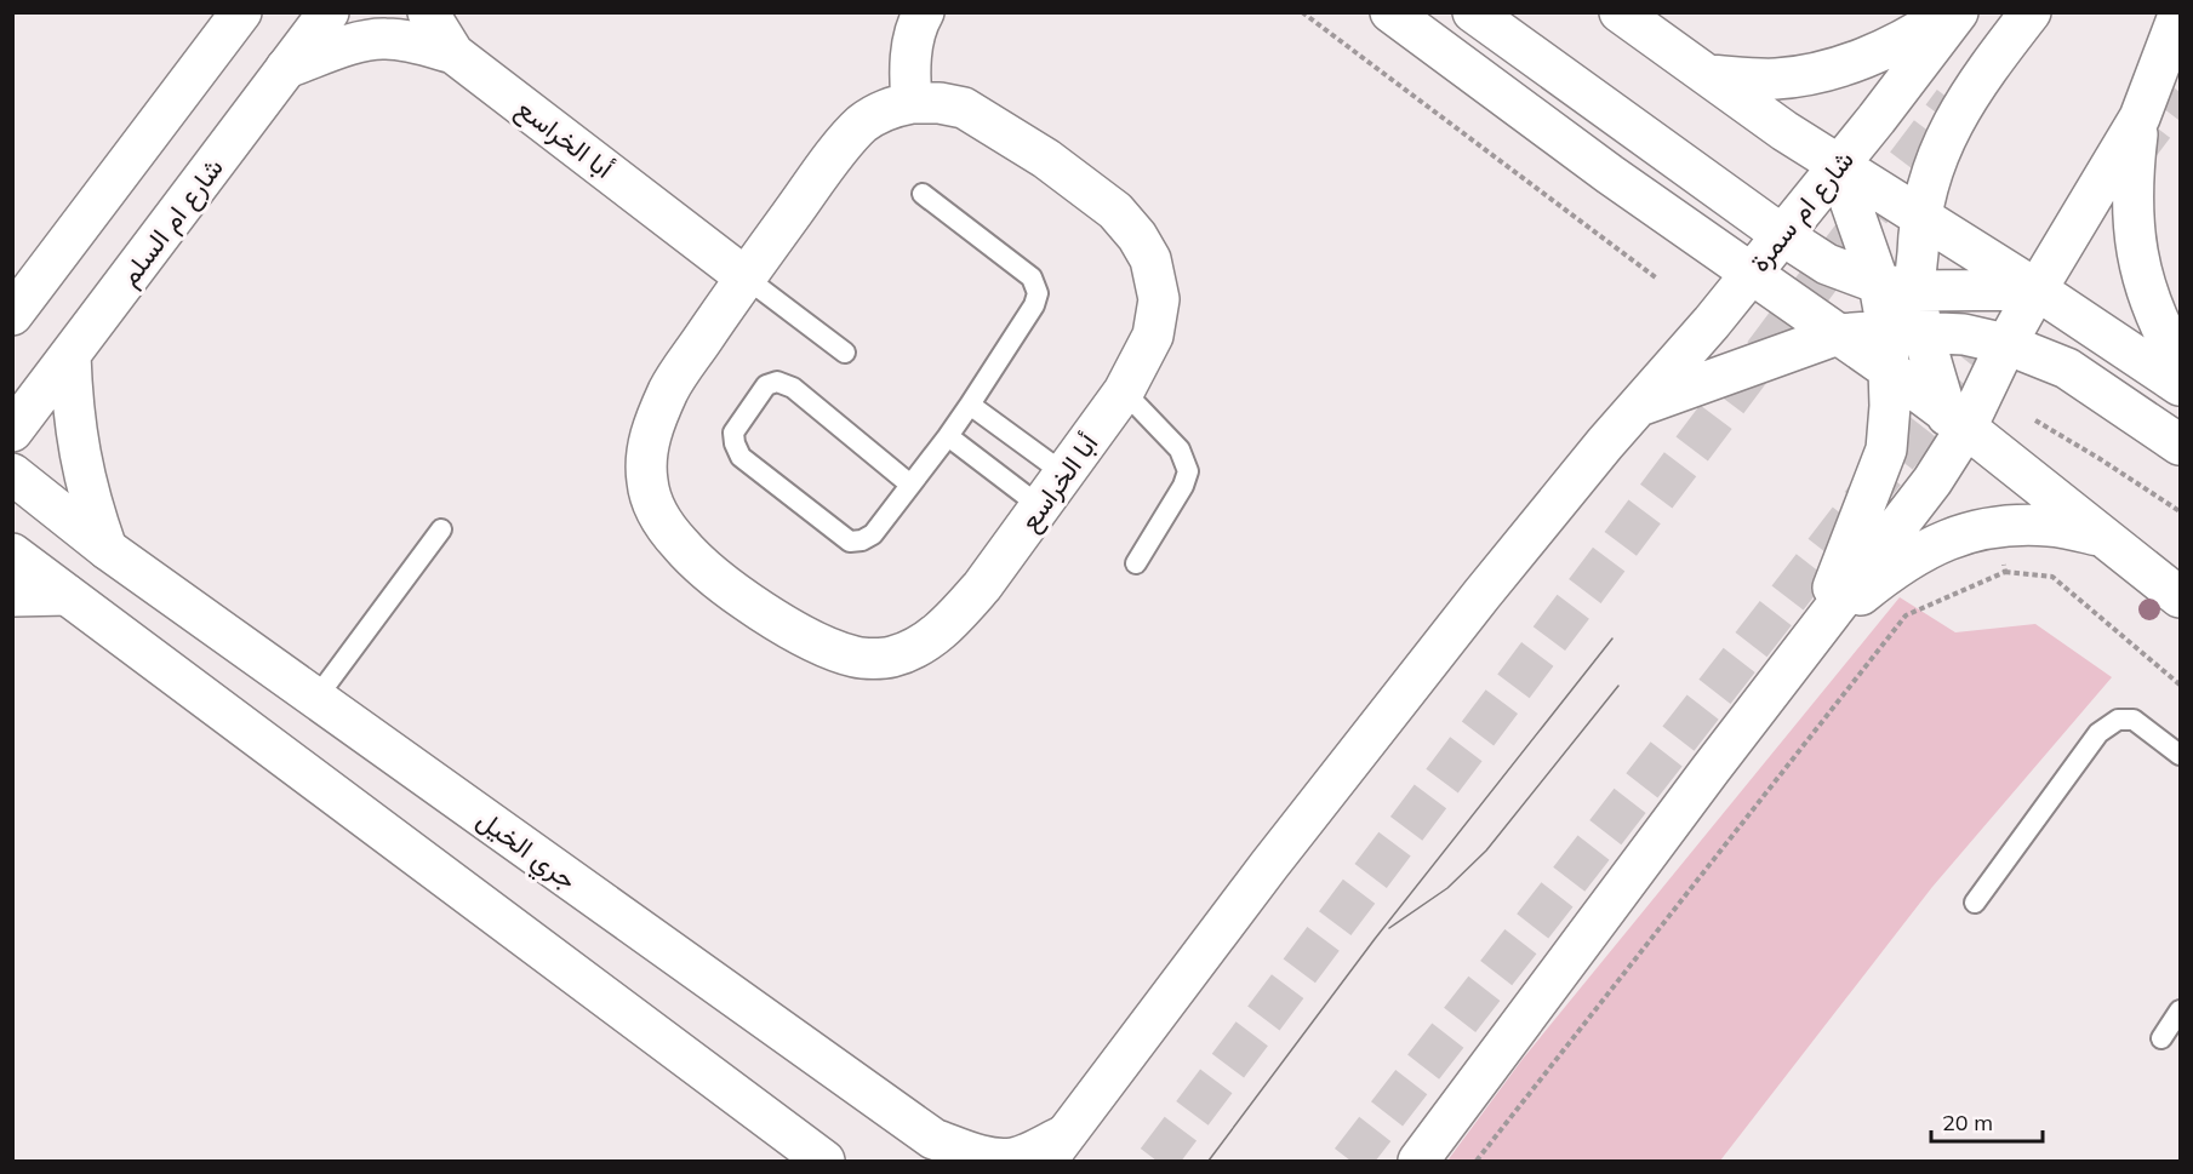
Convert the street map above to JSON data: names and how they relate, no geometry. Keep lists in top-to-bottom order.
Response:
{
  "streets": {
    "street": [
      "أبا الخراسع",
      "شارع ام سمرة",
      "شارع ام السلم",
      "جري الخيل"
    ]
  },
  "crossings": [
    ["أبا الخراسع", "شارع ام السلم"],
    ["شارع ام سمرة", "جري الخيل"]
  ],
  "scale_bar": "20 m"
}
